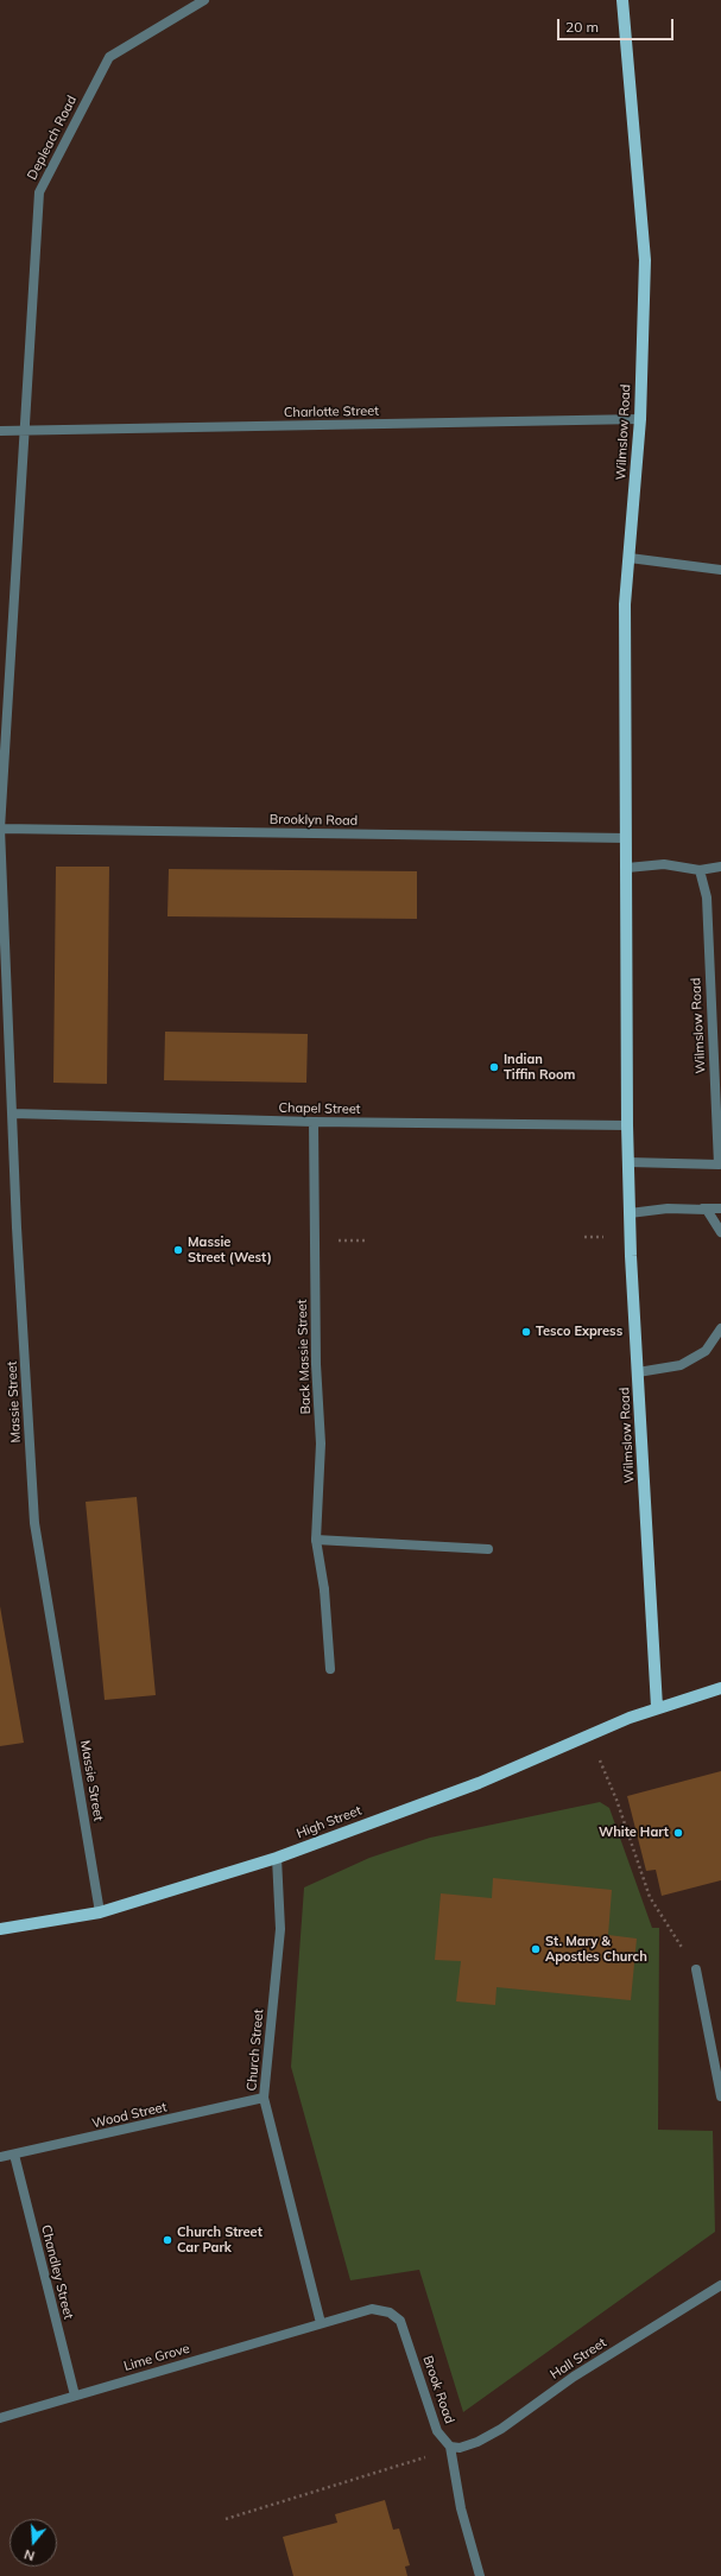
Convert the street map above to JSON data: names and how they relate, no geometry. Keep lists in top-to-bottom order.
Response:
{
  "streets": {
    "main road": ["Wilmslow Road", "High Street"],
    "street": [
      "Depleach Road",
      "Charlotte Street",
      "Brooklyn Road",
      "Chapel Street",
      "Back Massie Street",
      "Massie Street",
      "Church Street",
      "Wood Street",
      "Chandley Street",
      "Lime Grove",
      "Hall Street",
      "Brook Road"
    ]
  },
  "crossings": [
    ["Depleach Road", "Charlotte Street"],
    ["Depleach Road", "Massie Street"],
    ["Charlotte Street", "Wilmslow Road"],
    ["Charlotte Street", "Massie Street"],
    ["Wilmslow Road", "Brooklyn Road"],
    ["Wilmslow Road", "Chapel Street"],
    ["Wilmslow Road", "High Street"],
    ["Brooklyn Road", "Massie Street"],
    ["Chapel Street", "Back Massie Street"],
    ["Chapel Street", "Massie Street"],
    ["Massie Street", "High Street"],
    ["High Street", "Church Street"],
    ["Church Street", "Wood Street"],
    ["Church Street", "Lime Grove"],
    ["Church Street", "Brook Road"],
    ["Wood Street", "Chandley Street"],
    ["Chandley Street", "Lime Grove"],
    ["Lime Grove", "Brook Road"],
    ["Hall Street", "Brook Road"]
  ],
  "places": [
    "Indian Tiffin Room",
    "Massie Street (West)",
    "Tesco Express",
    "White Hart",
    "St. Mary & Apostles Church",
    "Church Street Car Park"
  ],
  "scale_bar": "20 m",
  "north": "bottom"
}
